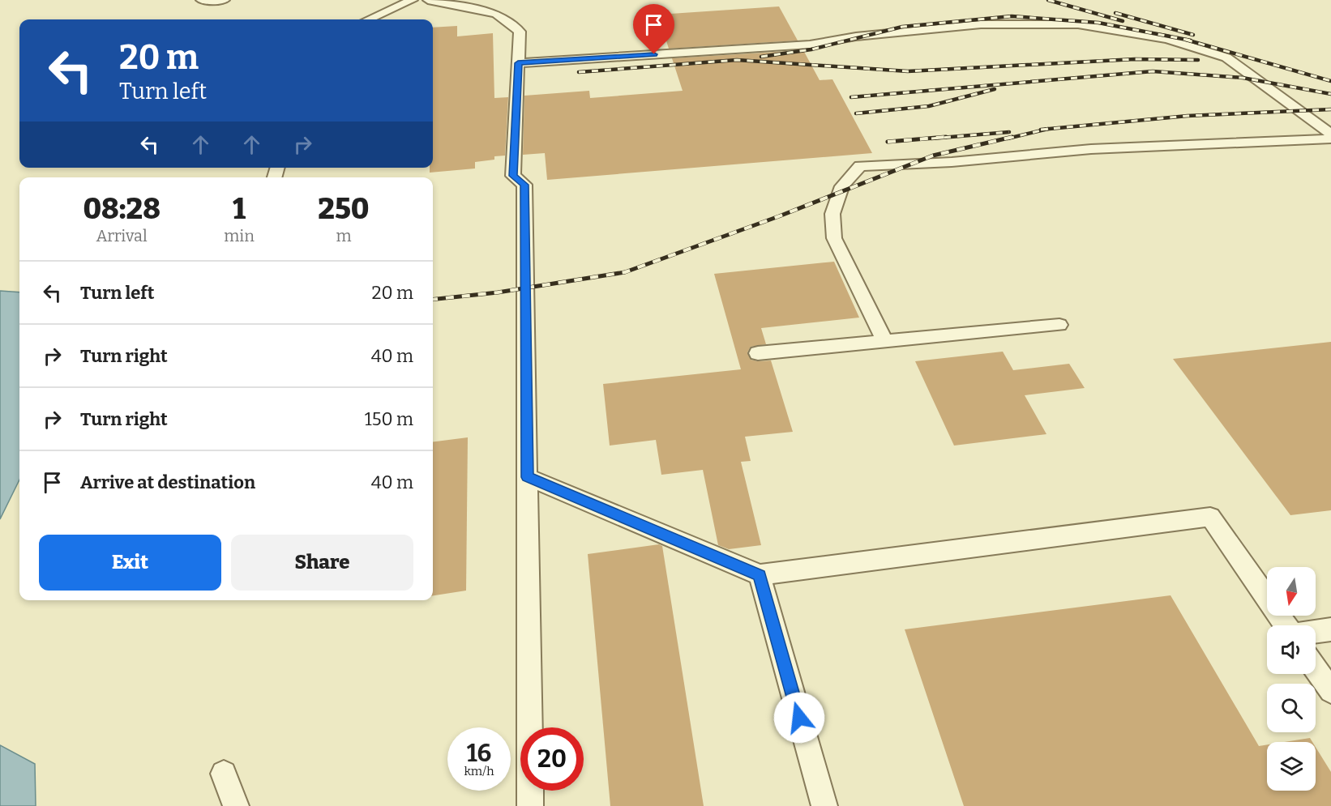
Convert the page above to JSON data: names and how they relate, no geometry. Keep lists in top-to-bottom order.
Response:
{
  "north": "bottom",
  "page": {
    "turn": ["20 m", "Turn left"],
    "eta": [
      "08:28",
      "Arrival",
      "1",
      "min",
      "250",
      "m"
    ],
    "list": [
      {
        "name": "Turn left",
        "value": "20 m"
      },
      {
        "name": "Turn right",
        "value": "40 m"
      },
      {
        "name": "Turn right",
        "value": "150 m"
      },
      {
        "name": "Arrive at destination",
        "value": "40 m"
      }
    ],
    "buttons": ["Exit", "Share"],
    "speed": "16 km/h",
    "limit": "20"
  }
}
